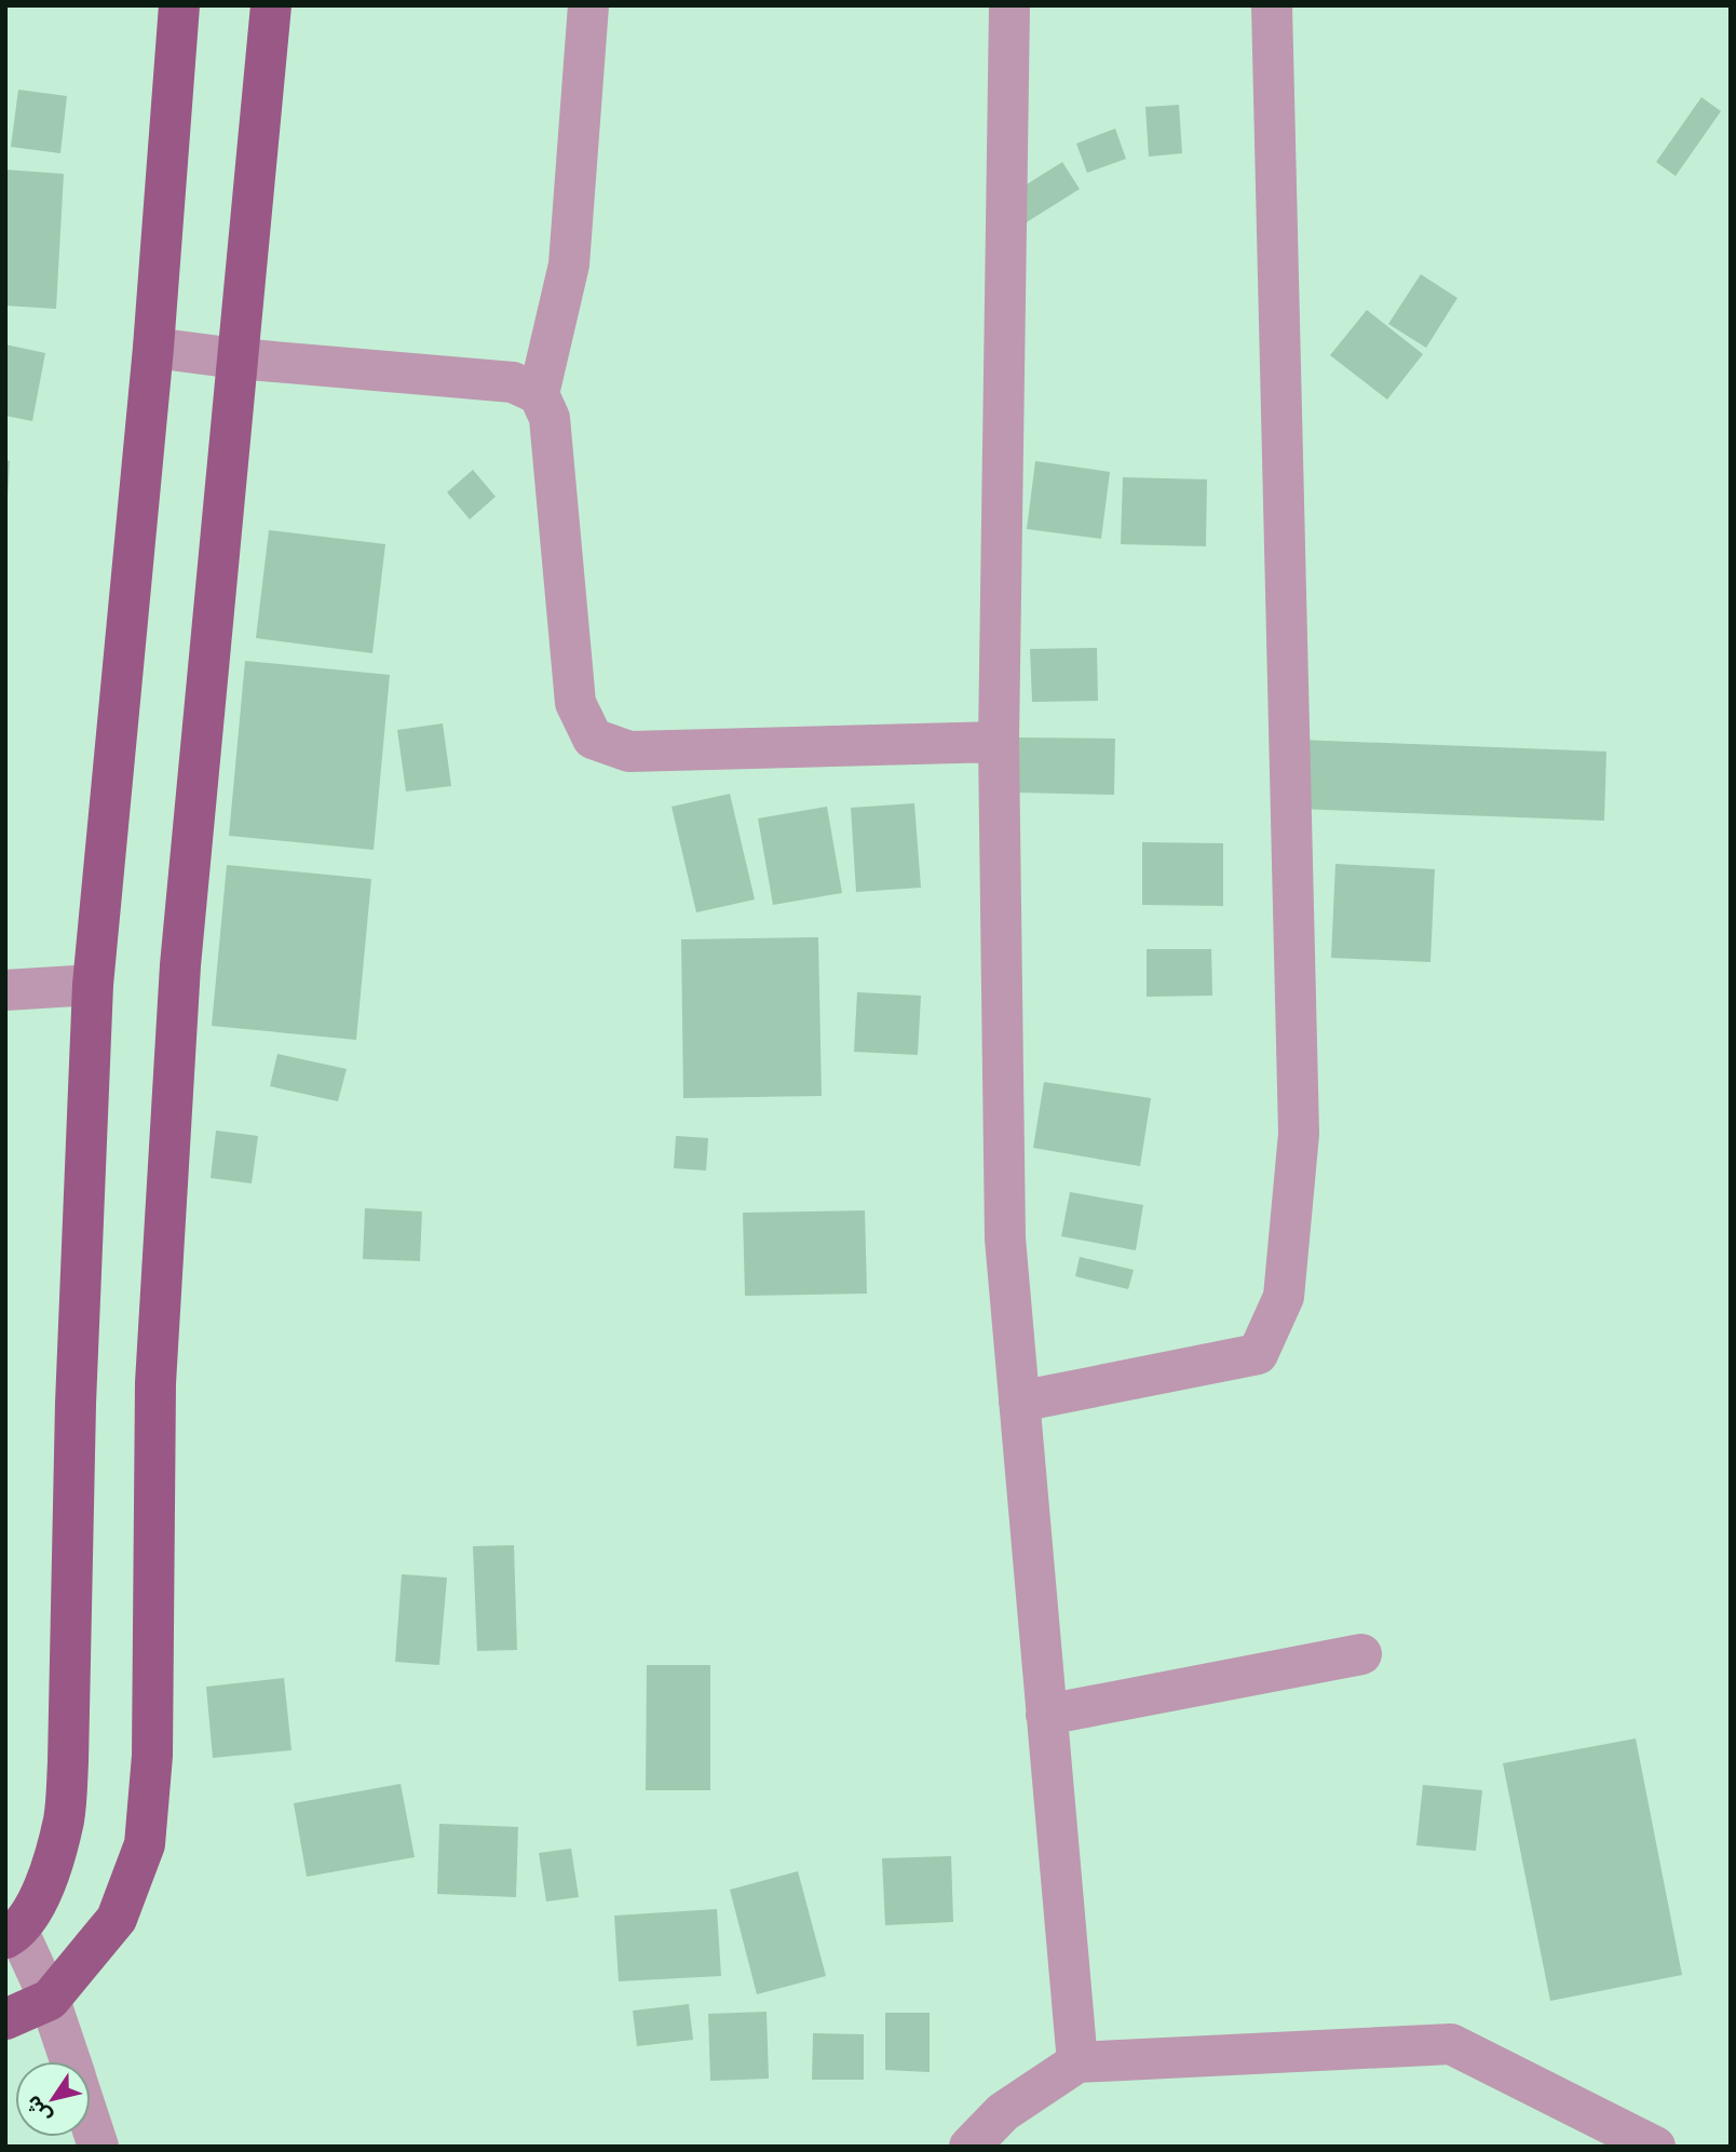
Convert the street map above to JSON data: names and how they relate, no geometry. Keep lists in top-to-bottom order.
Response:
{
  "north": "bottom left"
}
